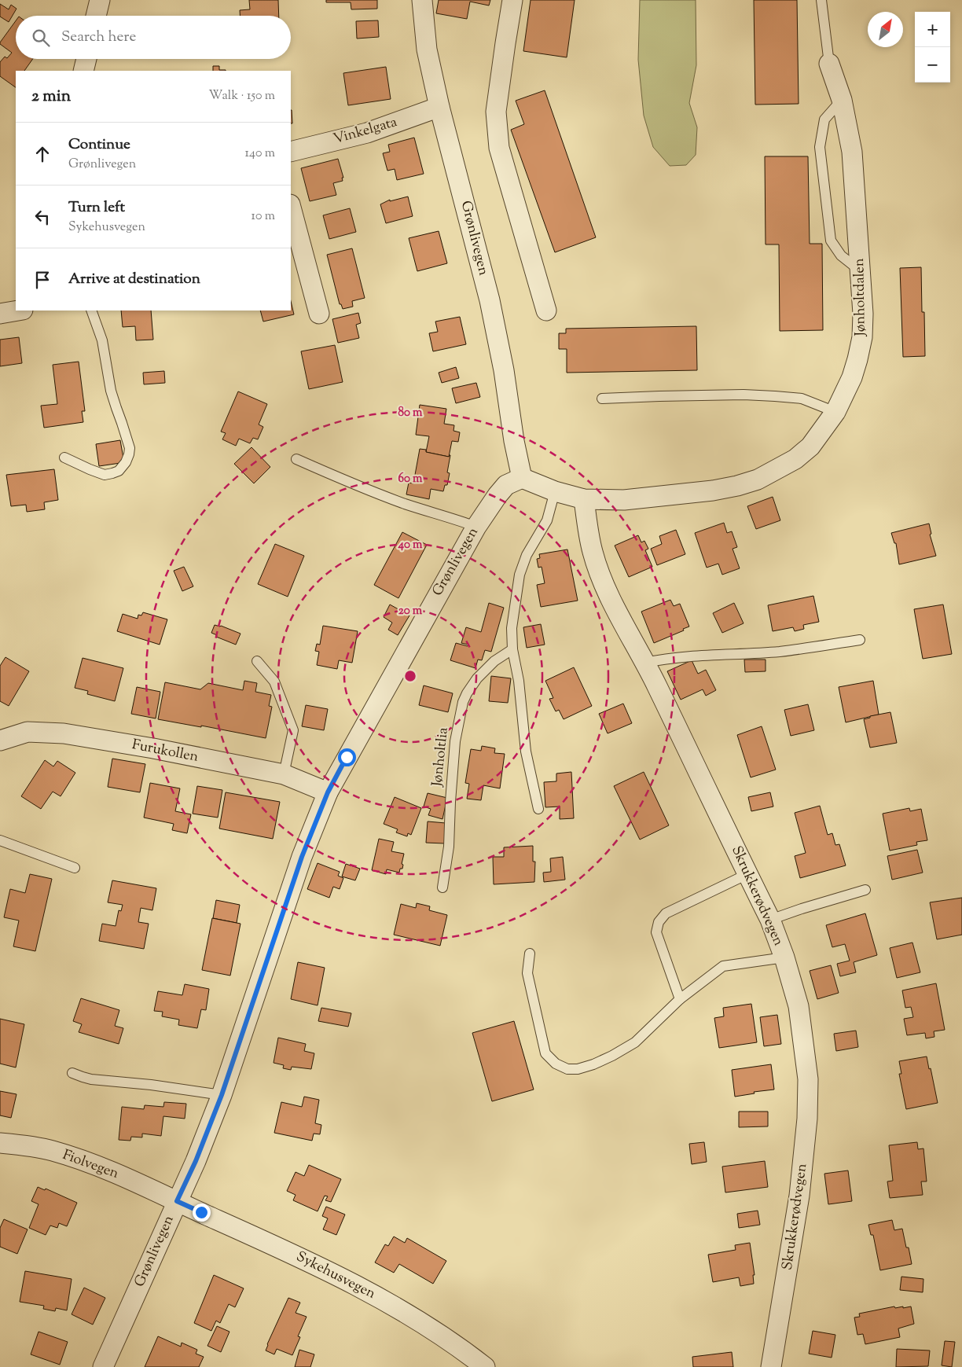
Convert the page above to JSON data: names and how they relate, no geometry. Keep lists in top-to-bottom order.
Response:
{
  "streets": {
    "street": [
      "Vinkelgata",
      "Grønlivegen",
      "Jønholtdalen",
      "Furukollen",
      "Skrukkerødvegen",
      "Fiolvegen",
      "Sykehusvegen"
    ],
    "lane": ["Jønholtlia"]
  },
  "crossings": [
    ["Vinkelgata", "Grønlivegen"],
    ["Grønlivegen", "Jønholtdalen"],
    ["Grønlivegen", "Furukollen"],
    ["Grønlivegen", "Fiolvegen"],
    ["Grønlivegen", "Sykehusvegen"],
    ["Jønholtdalen", "Skrukkerødvegen"],
    ["Fiolvegen", "Sykehusvegen"]
  ],
  "north": "top right",
  "page": {
    "map_buttons": ["+", "−"],
    "search": "Search here",
    "heading": ["2 min", "Walk · 150 m"],
    "list": [
      ["Continue", "Grønlivegen", "140 m"],
      ["Turn left", "Sykehusvegen", "10 m"],
      "Arrive at destination"
    ]
  },
  "rings": [
    "80 m",
    "60 m",
    "40 m",
    "20 m"
  ]
}
